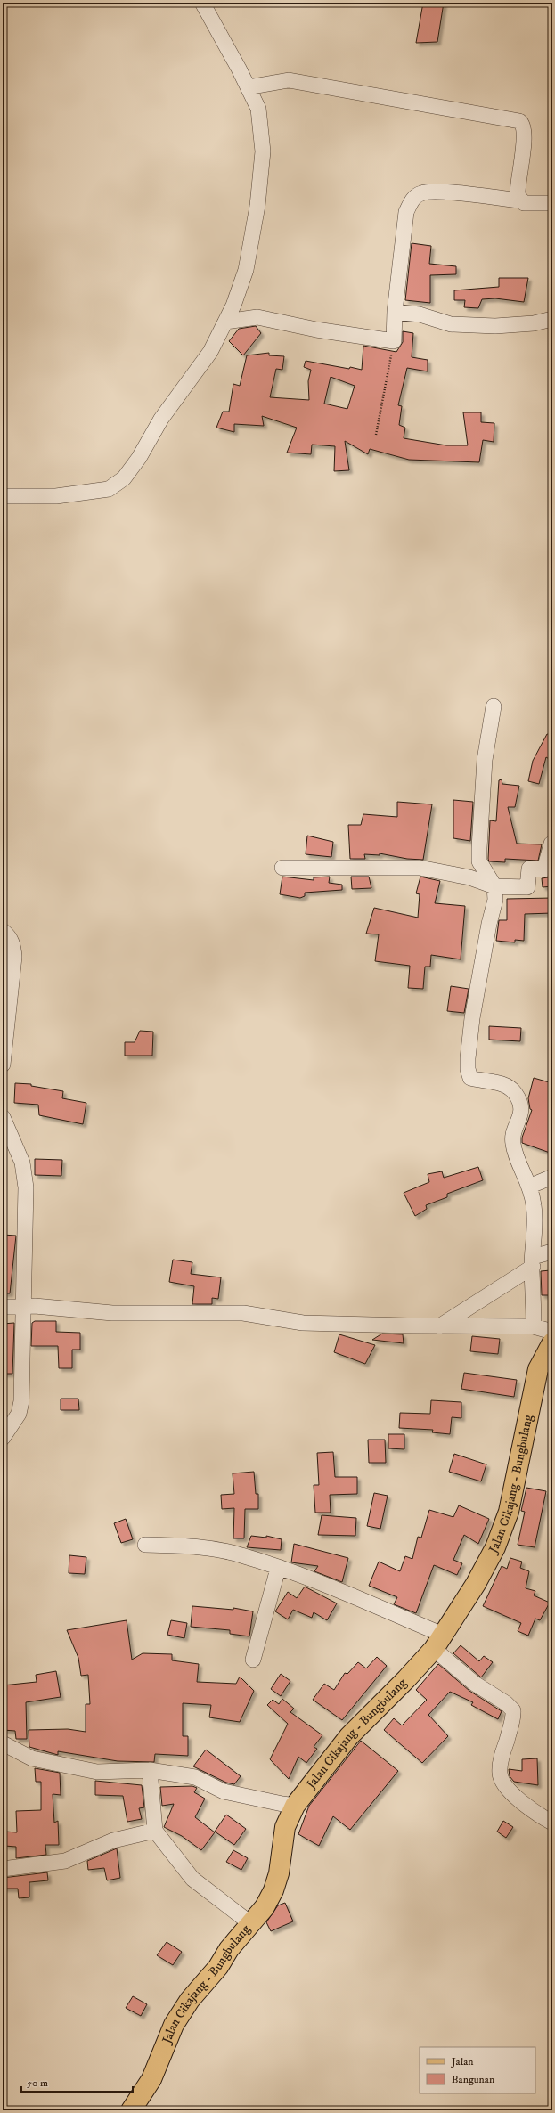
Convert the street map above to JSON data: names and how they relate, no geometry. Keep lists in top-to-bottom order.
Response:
{
  "streets": {
    "main road": ["Jalan Cikajang - Bungbulang"]
  },
  "legend": ["Jalan", "Bangunan"],
  "scale_bar": "50 m"
}
